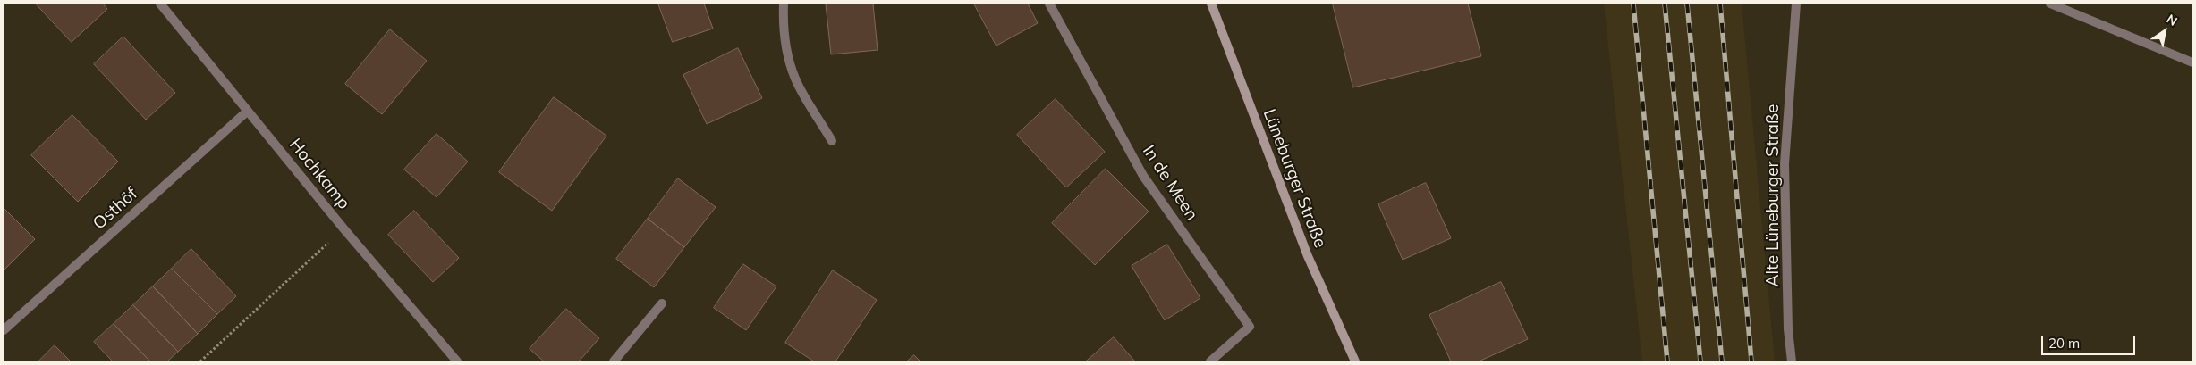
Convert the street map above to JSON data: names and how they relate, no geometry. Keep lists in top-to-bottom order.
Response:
{
  "streets": {
    "main road": ["Lüneburger Straße"],
    "street": [
      "Hochkamp",
      "In de Meen",
      "Alte Lüneburger Straße",
      "Osthöf"
    ]
  },
  "crossings": [
    ["Hochkamp", "Osthöf"]
  ],
  "scale_bar": "20 m",
  "north": "top right"
}
